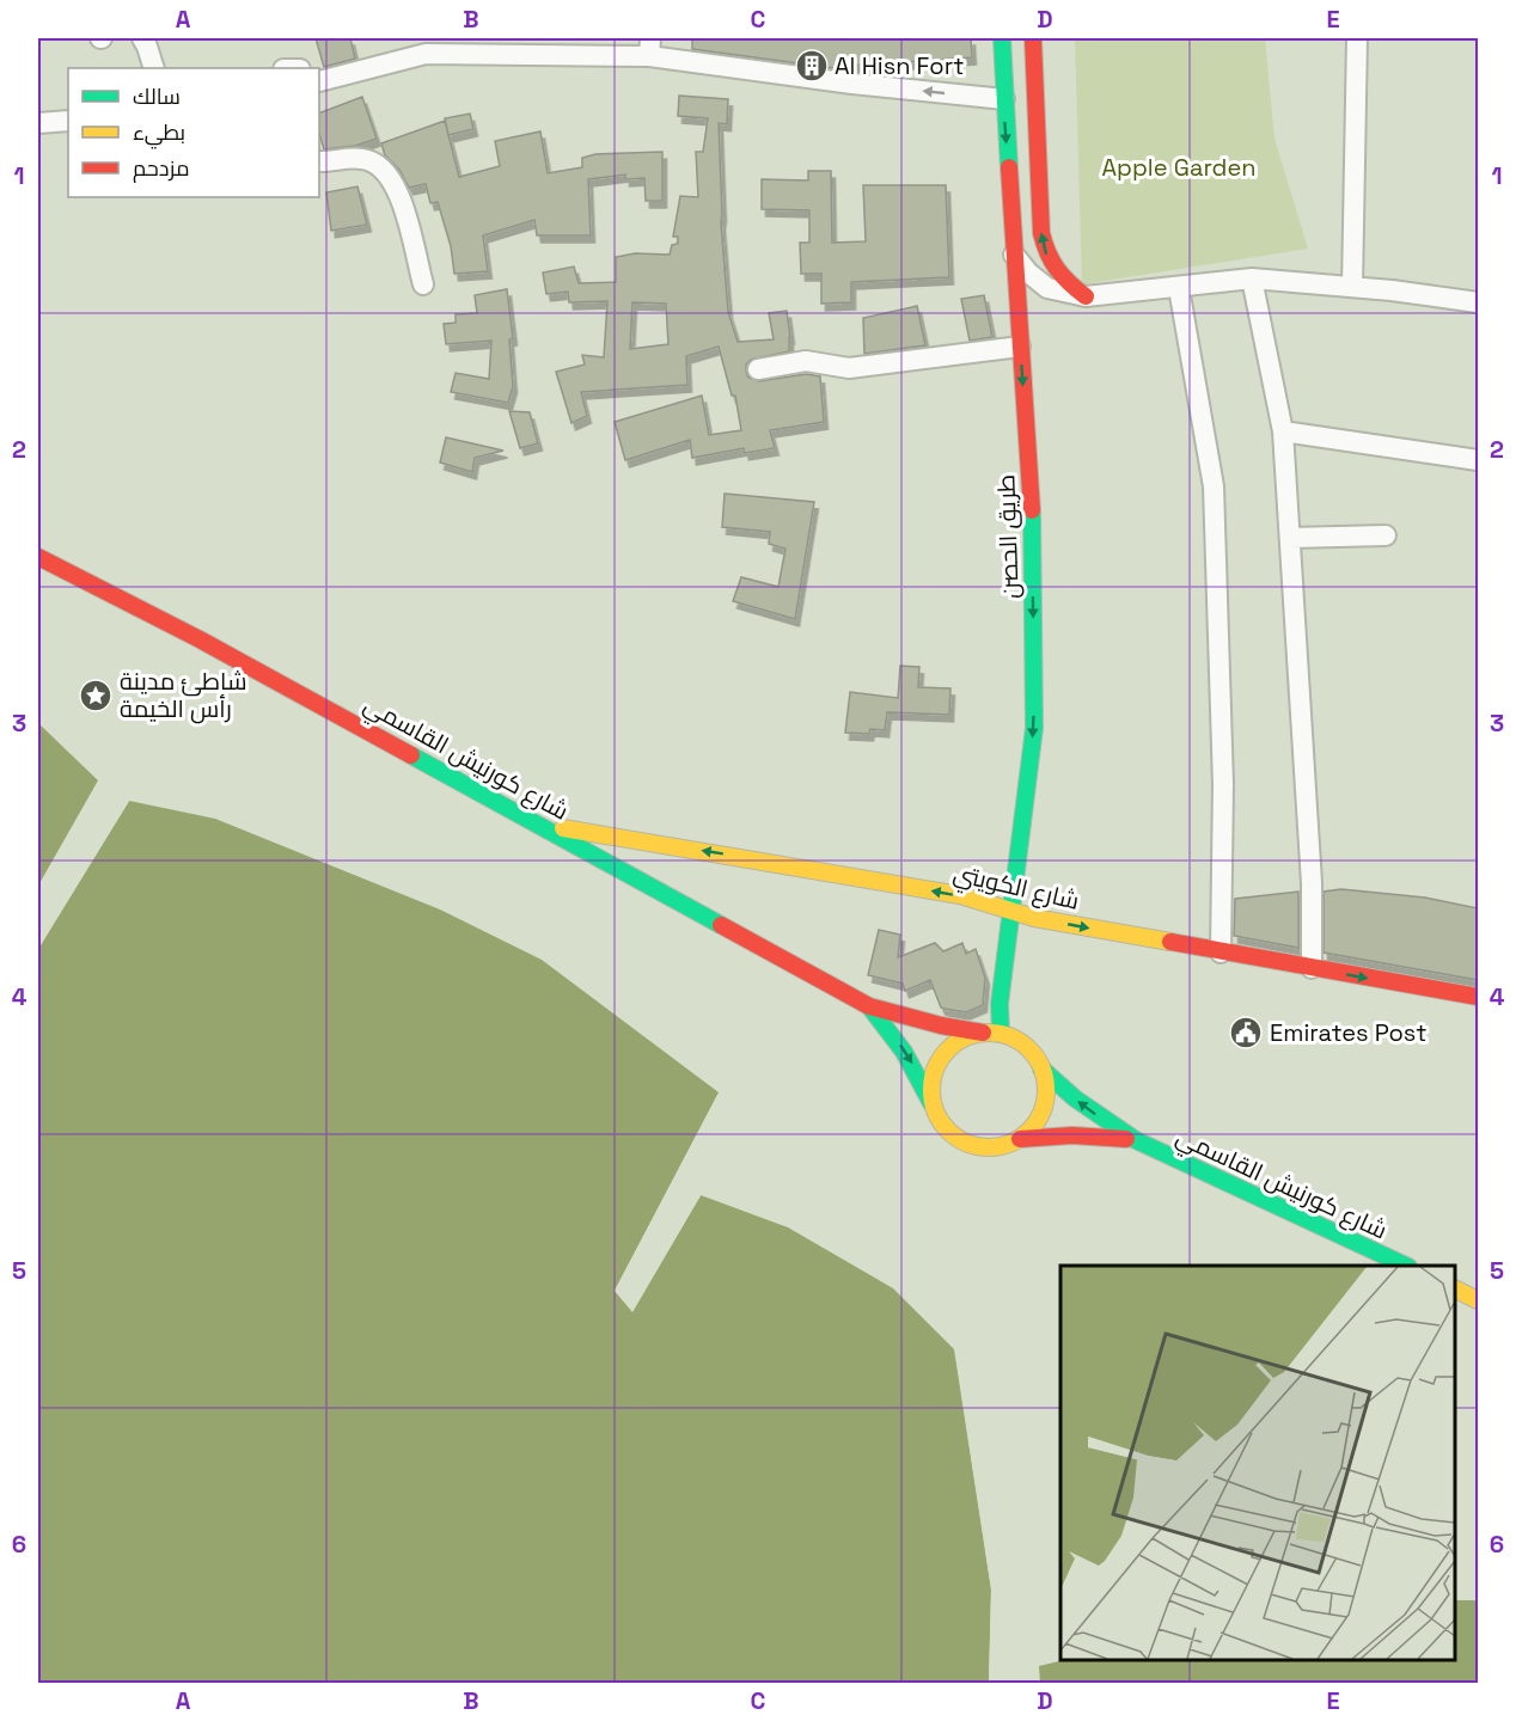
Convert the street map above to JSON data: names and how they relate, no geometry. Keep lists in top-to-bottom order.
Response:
{
  "streets": {
    "street": ["طريق الحصن", "شارع كورنيش القاسمي", "شارع الكويتي"]
  },
  "crossings": [
    ["طريق الحصن", "شارع كورنيش القاسمي"],
    ["طريق الحصن", "شارع الكويتي"],
    ["شارع كورنيش القاسمي", "شارع الكويتي"]
  ],
  "one_way": ["طريق الحصن"],
  "parks": ["Apple Garden"],
  "places": {
    "building": ["Al Hisn Fort"],
    "place": ["شاطئ مدينة رأس الخيمة"],
    "public building": ["Emirates Post"]
  },
  "legend": ["سالك", "بطيء", "مزدحم"],
  "grid": {
    "columns": [
      "A",
      "B",
      "C",
      "D",
      "E"
    ],
    "rows": [
      "1",
      "2",
      "3",
      "4",
      "5",
      "6"
    ]
  }
}
